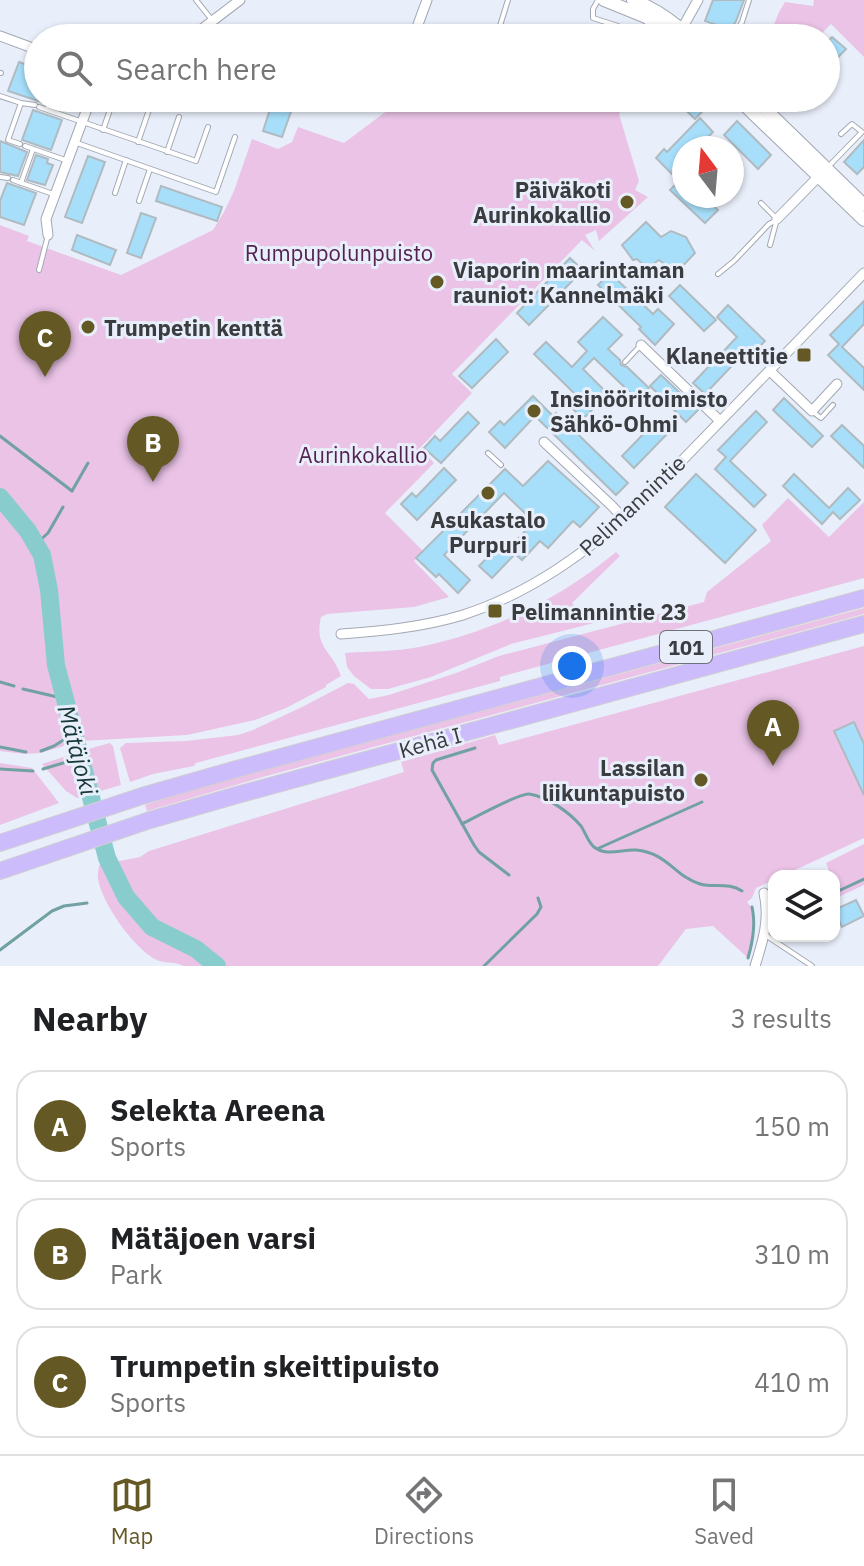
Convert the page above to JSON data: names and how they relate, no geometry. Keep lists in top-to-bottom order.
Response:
{
  "streets": {
    "highway": ["101", "Kehä I"],
    "street": ["Pelimannintie"]
  },
  "water": ["Mätäjoki"],
  "parks": ["Rumpupolunpuisto", "Aurinkokallio"],
  "places": {
    "other": [
      "Päiväkoti Aurinkokallio",
      "Viaporin maarintaman rauniot: Kannelmäki",
      "Trumpetin kenttä",
      "Insinööritoimisto Sähkö-Ohmi",
      "Asukastalo Purpuri",
      "Lassilan liikuntapuisto"
    ],
    "transit": ["Klaneettitie", "Pelimannintie 23"]
  },
  "north": "top",
  "page": {
    "search": "Search here",
    "pins": ["C", "B", "A"],
    "heading": ["Nearby", "3 results"],
    "list": [
      {
        "mark": "A",
        "name": "Selekta Areena",
        "note": "Sports",
        "value": "150 m"
      },
      {
        "mark": "B",
        "name": "Mätäjoen varsi",
        "note": "Park",
        "value": "310 m"
      },
      {
        "mark": "C",
        "name": "Trumpetin skeittipuisto",
        "note": "Sports",
        "value": "410 m"
      }
    ],
    "nav": ["Map", "Directions", "Saved"]
  }
}
